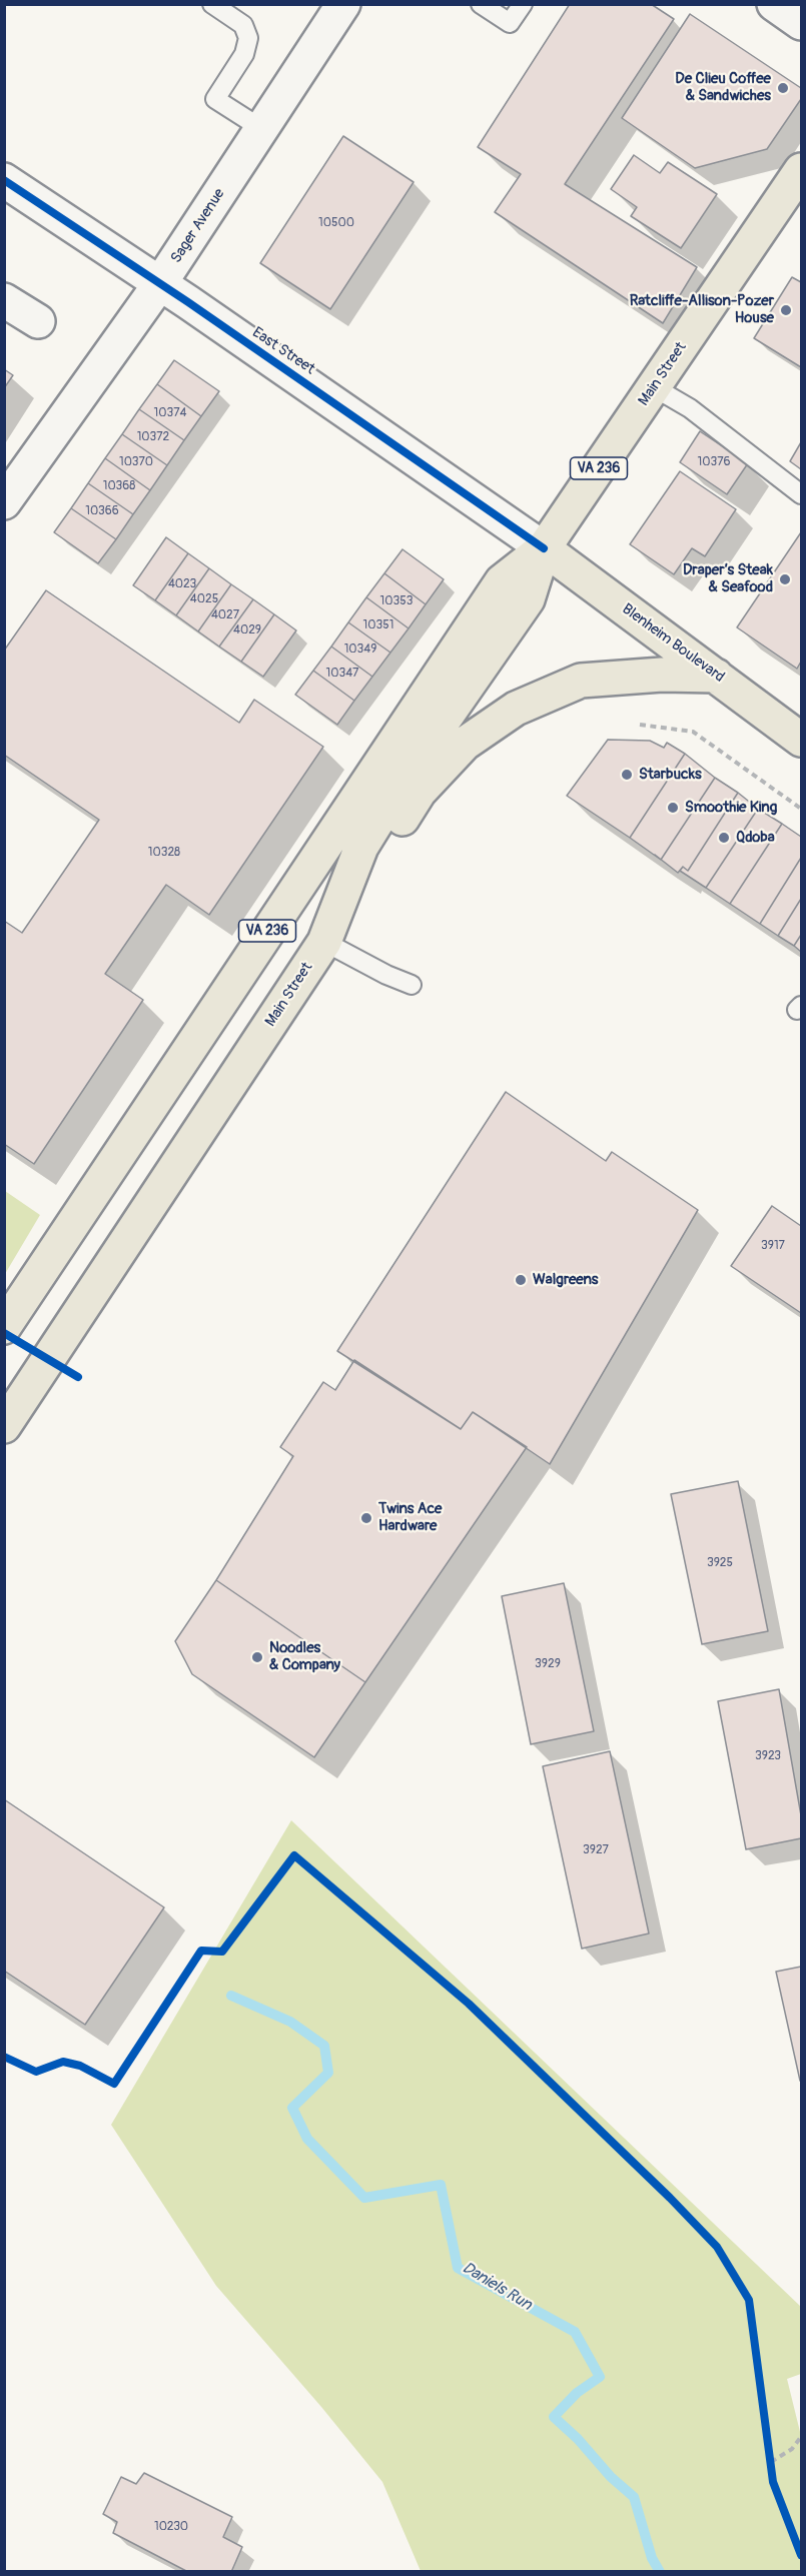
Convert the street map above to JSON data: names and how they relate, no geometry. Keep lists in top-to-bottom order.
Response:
{
  "streets": {
    "main road": ["Main Street", "VA 236", "Blenheim Boulevard"],
    "street": ["Sager Avenue", "East Street"]
  },
  "crossings": [
    ["Sager Avenue", "East Street"],
    ["East Street", "Main Street"],
    ["East Street", "Blenheim Boulevard"],
    ["Main Street", "Blenheim Boulevard"]
  ],
  "water": ["Daniels Run"],
  "places": [
    "De Clieu Coffee & Sandwiches",
    "Ratcliffe-Allison-Pozer House",
    "Draper’s Steak & Seafood",
    "Starbucks",
    "Smoothie King",
    "Qdoba",
    "Walgreens",
    "Twins Ace Hardware",
    "Noodles & Company"
  ],
  "house_numbers": [
    "10500",
    "10374",
    "10372",
    "10370",
    "10376",
    "10368",
    "10366",
    "4023",
    "4025",
    "10353",
    "4027",
    "10351",
    "4029",
    "10349",
    "10347",
    "10328",
    "3917",
    "3925",
    "3929",
    "3923",
    "3927",
    "10230"
  ]
}
